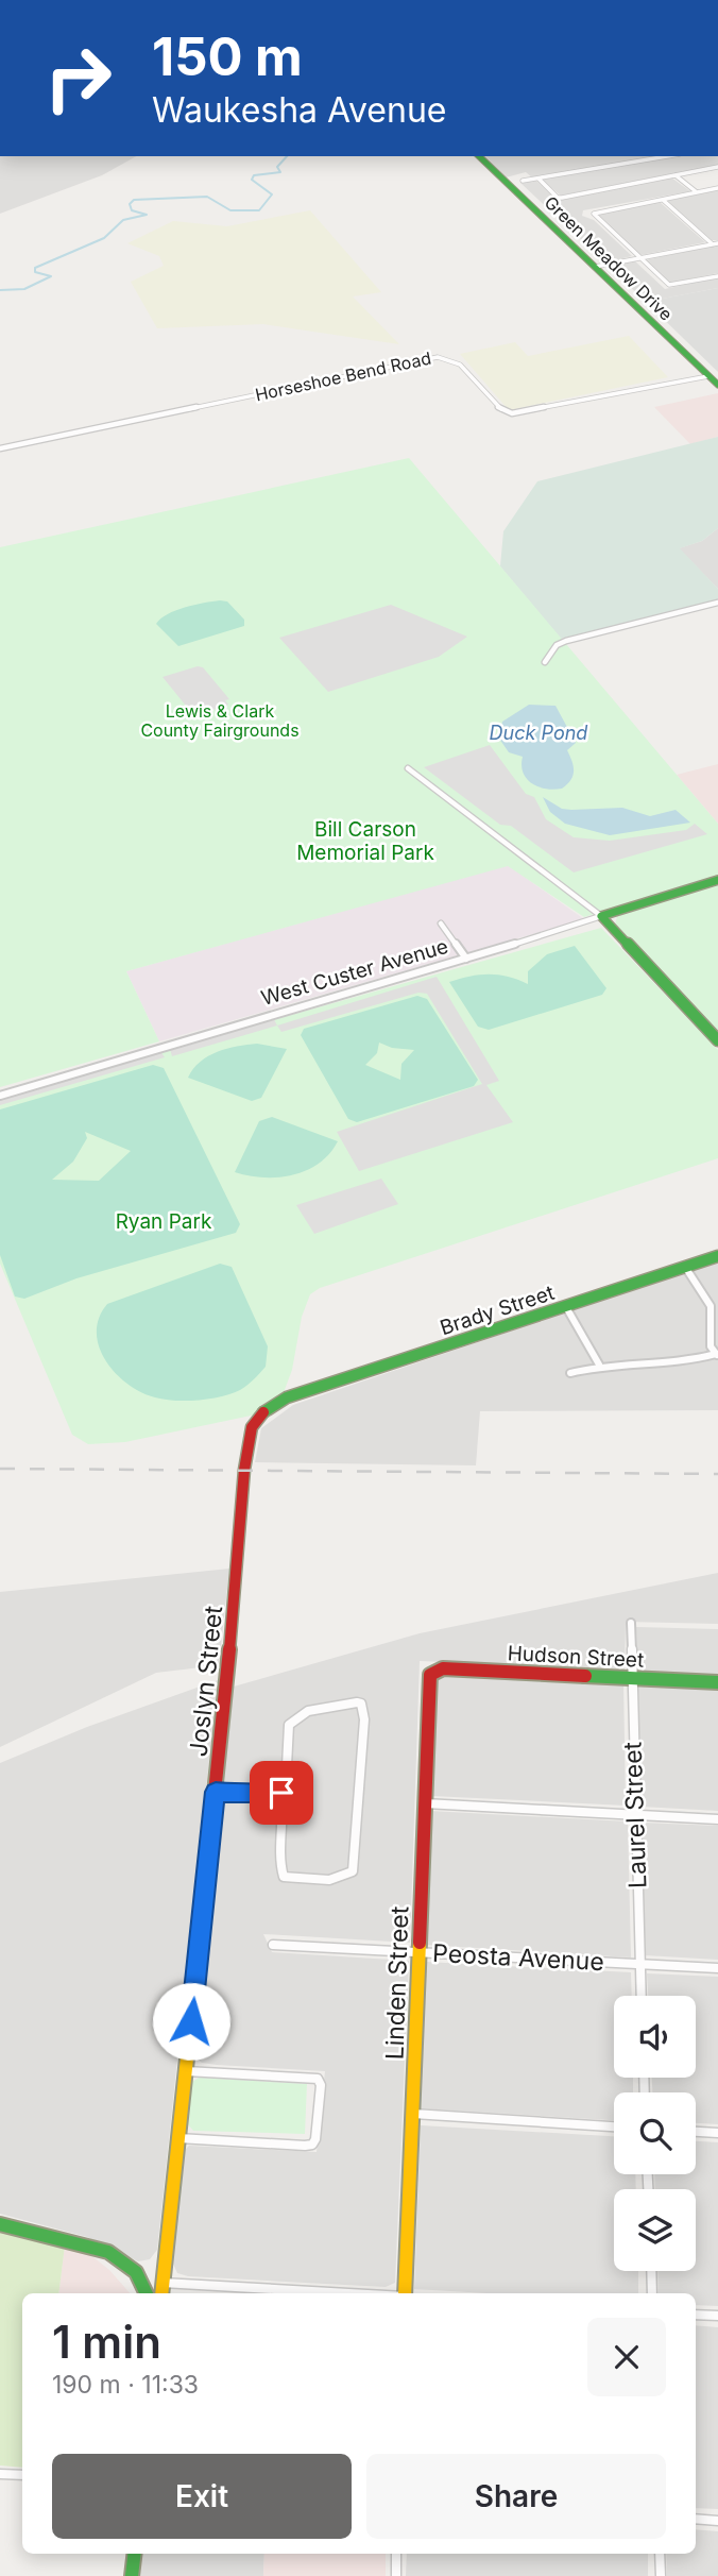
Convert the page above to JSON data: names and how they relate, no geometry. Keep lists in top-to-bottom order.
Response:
{
  "streets": {
    "street": [
      "Green Meadow Drive",
      "Horseshoe Bend Road",
      "West Custer Avenue",
      "Brady Street",
      "Hudson Street",
      "Joslyn Street",
      "Laurel Street",
      "Peosta Avenue",
      "Linden Street"
    ]
  },
  "crossings": [
    ["Green Meadow Drive", "Horseshoe Bend Road"],
    ["Brady Street", "Joslyn Street"],
    ["Hudson Street", "Laurel Street"],
    ["Hudson Street", "Linden Street"],
    ["Laurel Street", "Peosta Avenue"],
    ["Peosta Avenue", "Linden Street"]
  ],
  "water": ["Duck Pond"],
  "parks": ["Lewis & Clark County Fairgrounds", "Bill Carson Memorial Park", "Ryan Park"],
  "page": {
    "turn": ["150 m", "Waukesha Avenue"],
    "heading": ["1 min", "190 m · 11:33"],
    "buttons": ["Exit", "Share"]
  }
}
